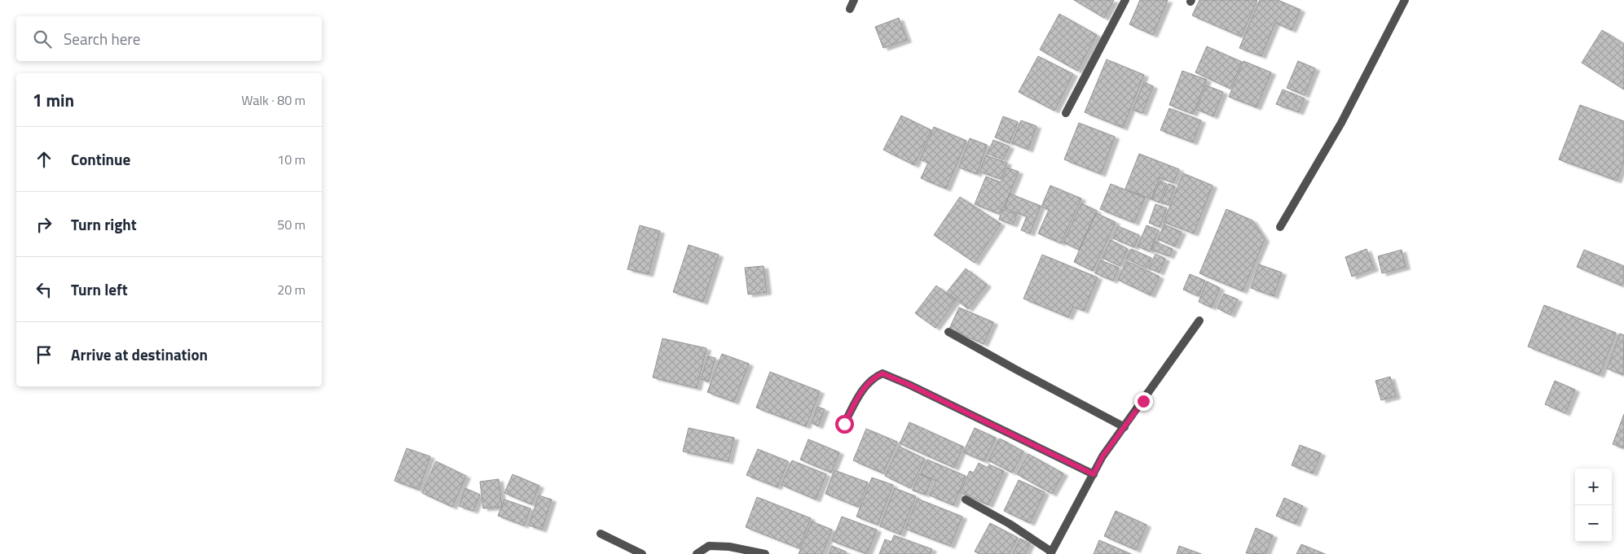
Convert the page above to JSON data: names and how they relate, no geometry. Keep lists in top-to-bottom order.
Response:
{
  "page": {
    "search": "Search here",
    "heading": ["1 min", "Walk · 80 m"],
    "list": [
      ["Continue", "10 m"],
      ["Turn right", "50 m"],
      ["Turn left", "20 m"],
      "Arrive at destination"
    ],
    "map_buttons": ["+", "−"]
  }
}
